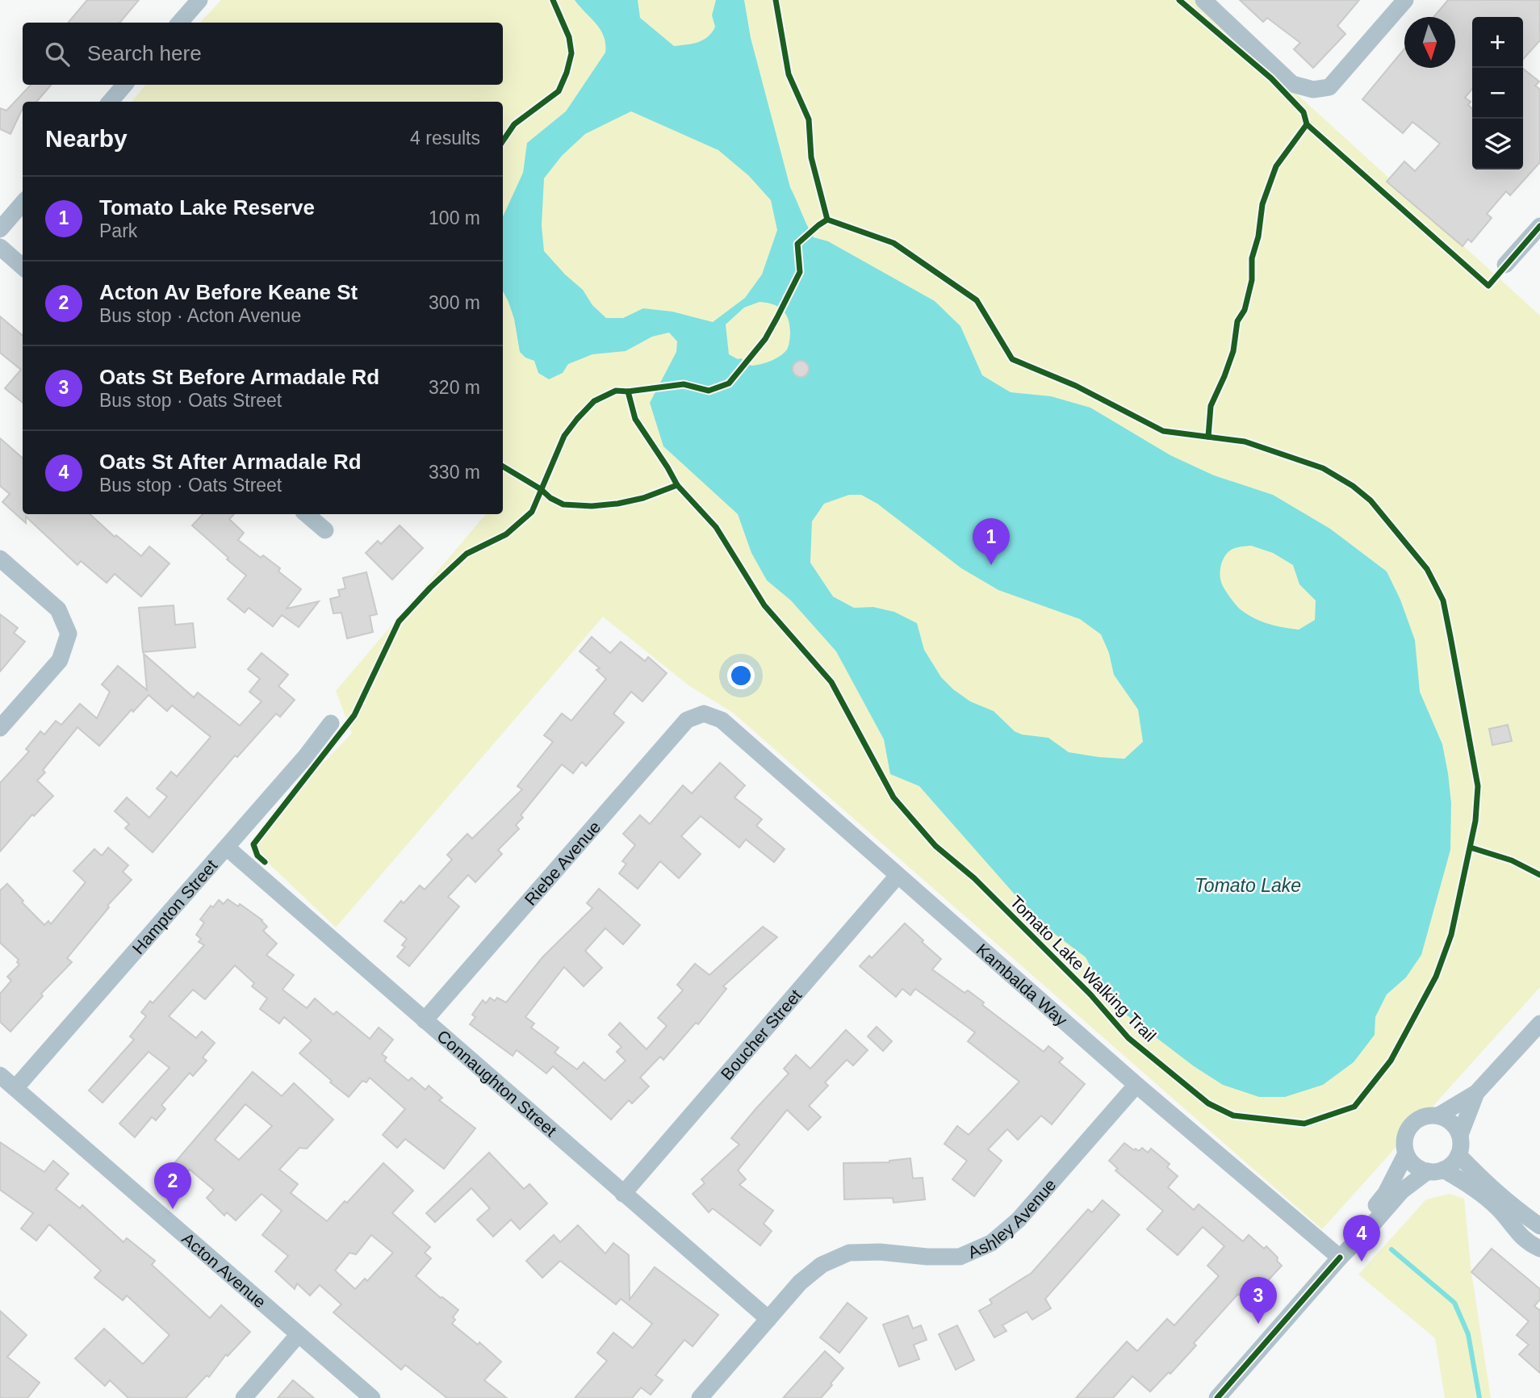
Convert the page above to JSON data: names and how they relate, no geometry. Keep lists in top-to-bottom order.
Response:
{
  "streets": {
    "street": [
      "Riebe Avenue",
      "Hampton Street",
      "Kambalda Way",
      "Boucher Street",
      "Connaughton Street",
      "Ashley Avenue",
      "Acton Avenue"
    ],
    "cycle path": ["Tomato Lake Walking Trail"]
  },
  "crossings": [
    ["Riebe Avenue", "Kambalda Way"],
    ["Riebe Avenue", "Connaughton Street"],
    ["Hampton Street", "Connaughton Street"],
    ["Hampton Street", "Acton Avenue"],
    ["Kambalda Way", "Boucher Street"],
    ["Kambalda Way", "Ashley Avenue"],
    ["Boucher Street", "Connaughton Street"],
    ["Connaughton Street", "Ashley Avenue"]
  ],
  "water": ["Tomato Lake"],
  "north": "bottom",
  "page": {
    "map_buttons": ["+", "−"],
    "search": "Search here",
    "heading": ["Nearby", "4 results"],
    "list": [
      {
        "mark": "1",
        "name": "Tomato Lake Reserve",
        "note": "Park",
        "value": "100 m"
      },
      {
        "mark": "2",
        "name": "Acton Av Before Keane St",
        "note": "Bus stop · Acton Avenue",
        "value": "300 m"
      },
      {
        "mark": "3",
        "name": "Oats St Before Armadale Rd",
        "note": "Bus stop · Oats Street",
        "value": "320 m"
      },
      {
        "mark": "4",
        "name": "Oats St After Armadale Rd",
        "note": "Bus stop · Oats Street",
        "value": "330 m"
      }
    ],
    "pins": [
      "1",
      "2",
      "4",
      "3"
    ]
  }
}
